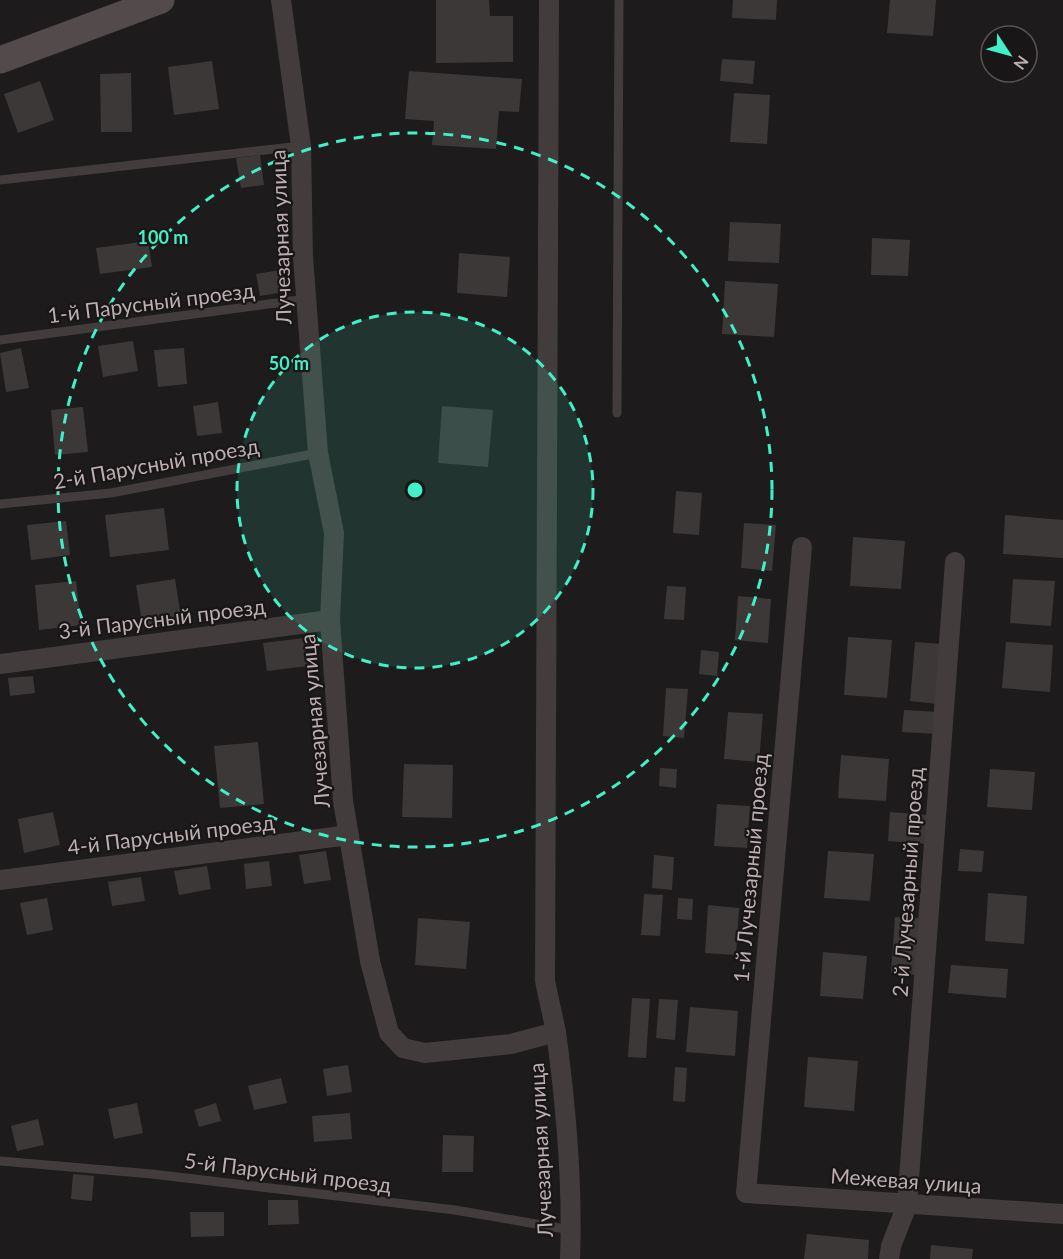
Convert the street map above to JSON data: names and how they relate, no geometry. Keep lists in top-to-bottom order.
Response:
{
  "streets": {
    "street": [
      "Лучезарная улица",
      "3-й Парусный проезд",
      "4-й Парусный проезд",
      "1-й Лучезарный проезд",
      "2-й Лучезарный проезд",
      "Межевая улица"
    ],
    "lane": ["1-й Парусный проезд", "2-й Парусный проезд", "5-й Парусный проезд"]
  },
  "crossings": [
    ["Лучезарная улица", "1-й Парусный проезд"],
    ["Лучезарная улица", "2-й Парусный проезд"],
    ["Лучезарная улица", "3-й Парусный проезд"],
    ["Лучезарная улица", "4-й Парусный проезд"],
    ["Лучезарная улица", "5-й Парусный проезд"],
    ["1-й Лучезарный проезд", "Межевая улица"],
    ["2-й Лучезарный проезд", "Межевая улица"]
  ],
  "north": "bottom right",
  "rings": ["100 m", "50 m"]
}
